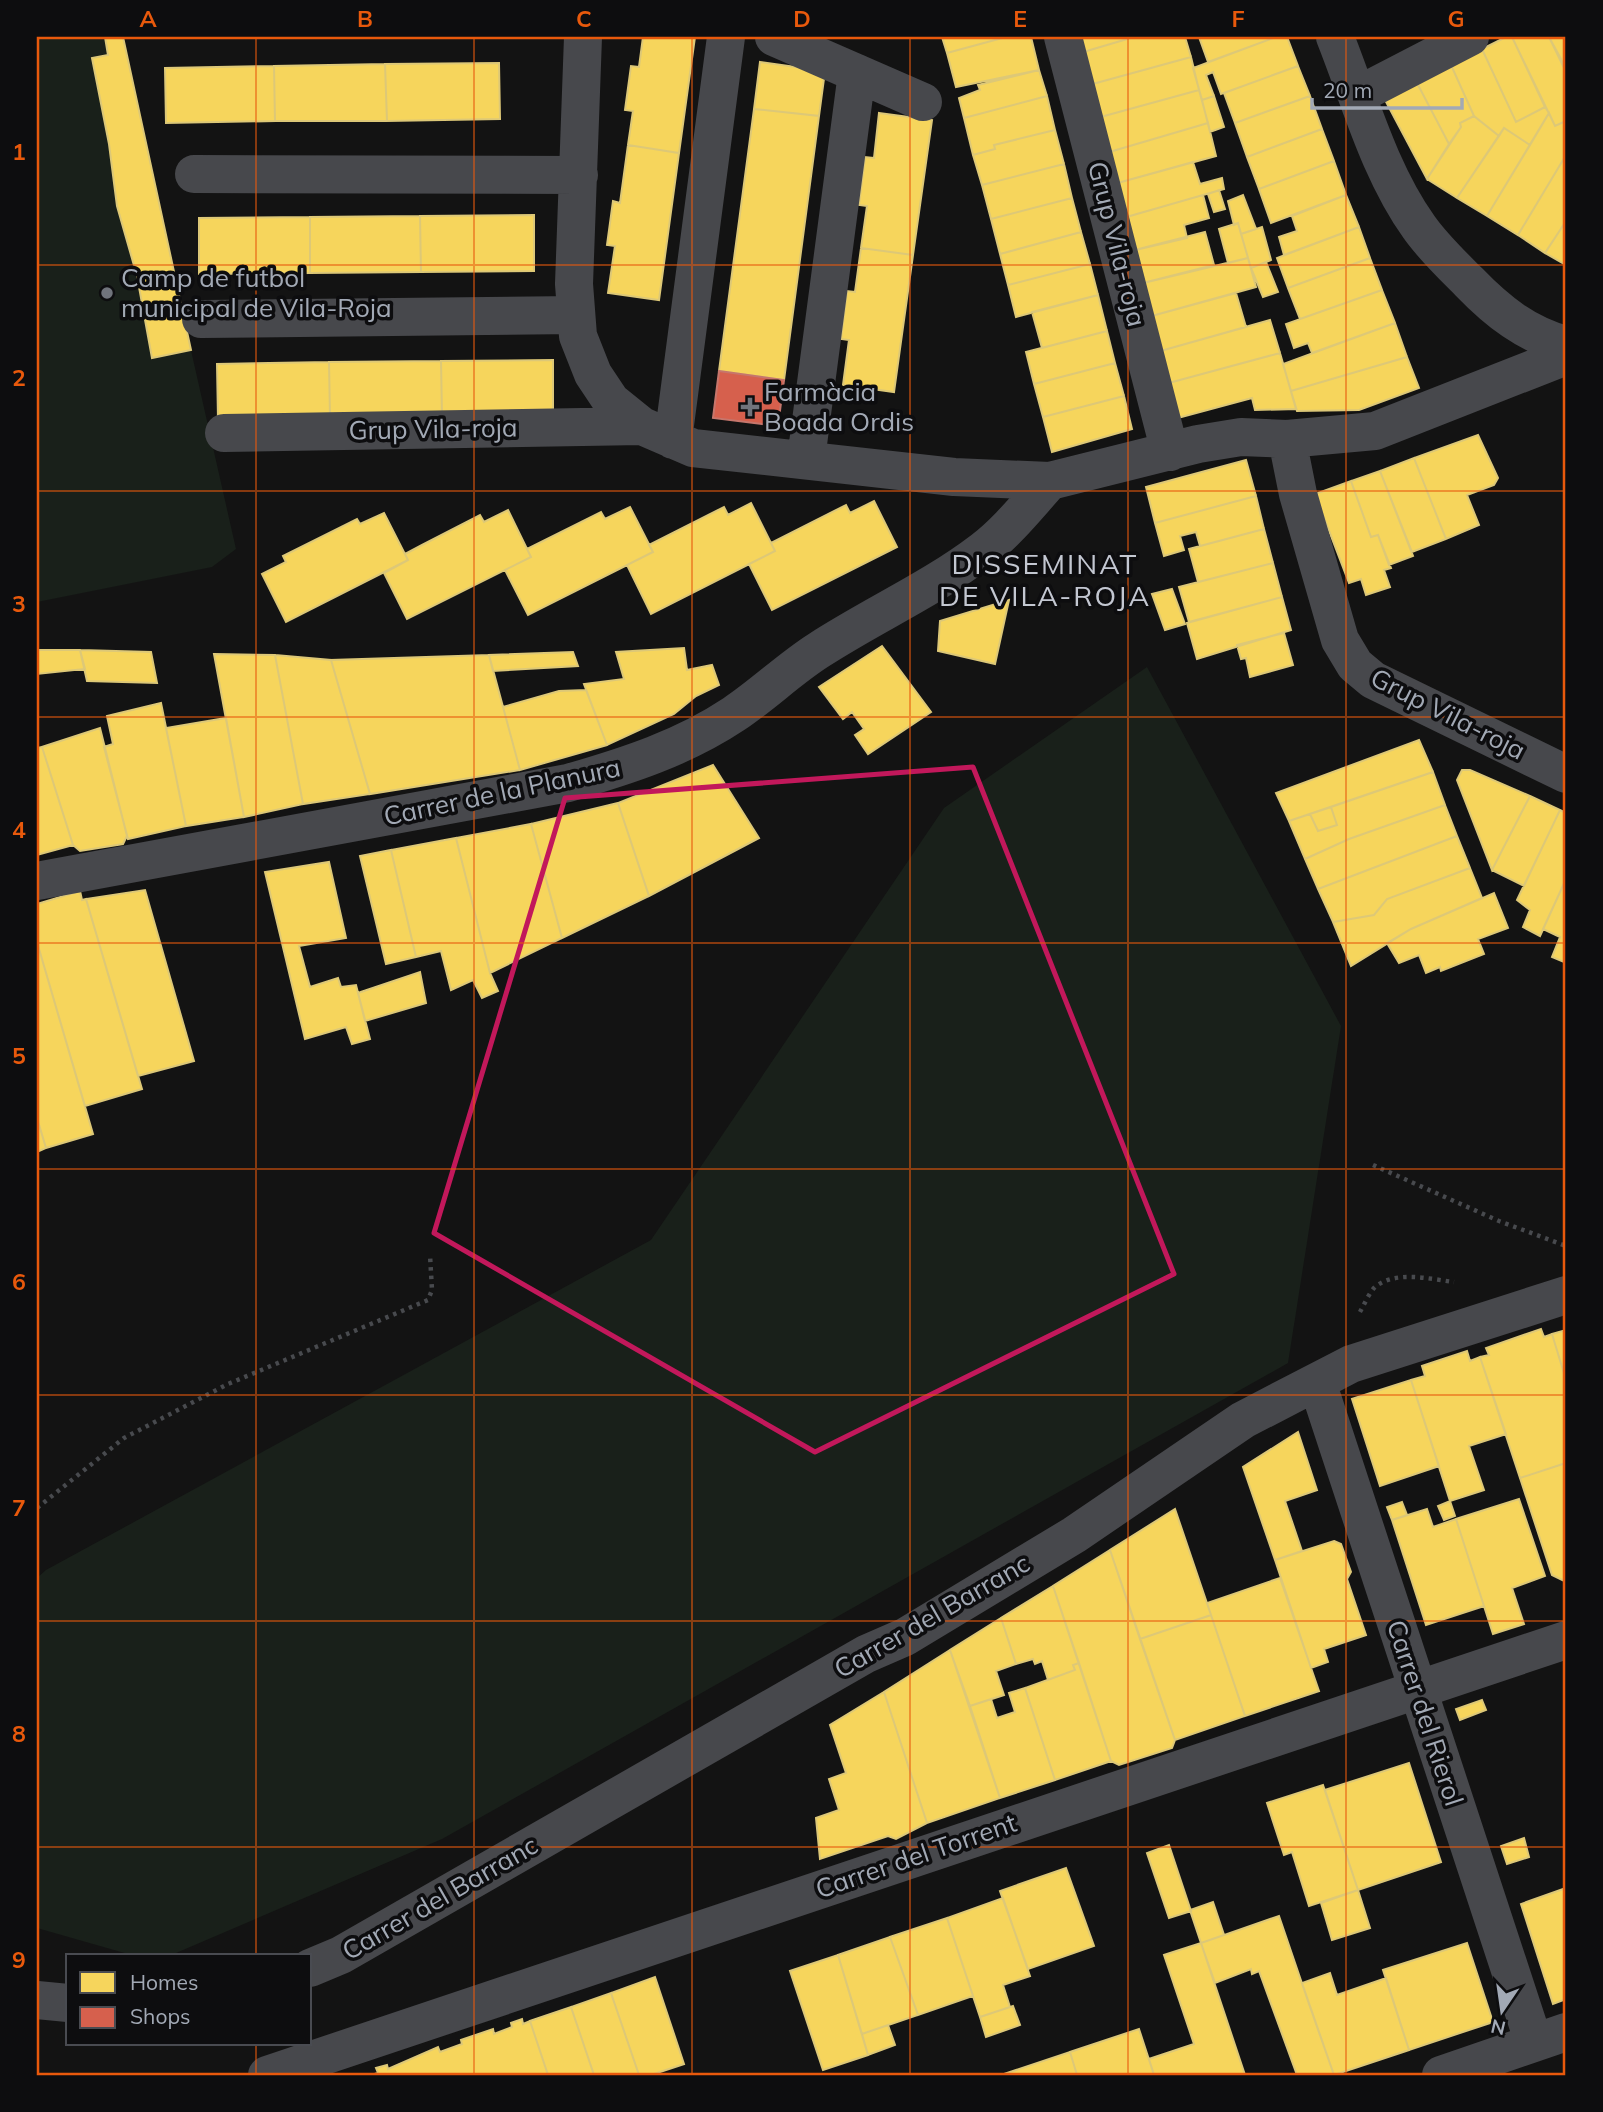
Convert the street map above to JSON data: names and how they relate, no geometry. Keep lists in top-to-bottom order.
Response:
{
  "streets": {
    "street": [
      "Grup Vila-roja",
      "Carrer de la Planura",
      "Carrer del Barranc",
      "Carrer del Rierol",
      "Carrer del Torrent"
    ]
  },
  "crossings": [
    ["Grup Vila-roja", "Carrer de la Planura"],
    ["Carrer del Barranc", "Carrer del Rierol"],
    ["Carrer del Rierol", "Carrer del Torrent"]
  ],
  "districts": ["DISSEMINAT DE VILA-ROJA"],
  "places": {
    "other": ["Camp de futbol municipal de Vila-Roja"],
    "health": ["Farmàcia Boada Ordis"]
  },
  "legend": ["Homes", "Shops"],
  "scale_bar": "20 m",
  "north": "bottom",
  "grid": {
    "columns": [
      "A",
      "B",
      "C",
      "D",
      "E",
      "F",
      "G"
    ],
    "rows": [
      "1",
      "2",
      "3",
      "4",
      "5",
      "6",
      "7",
      "8",
      "9"
    ]
  }
}
